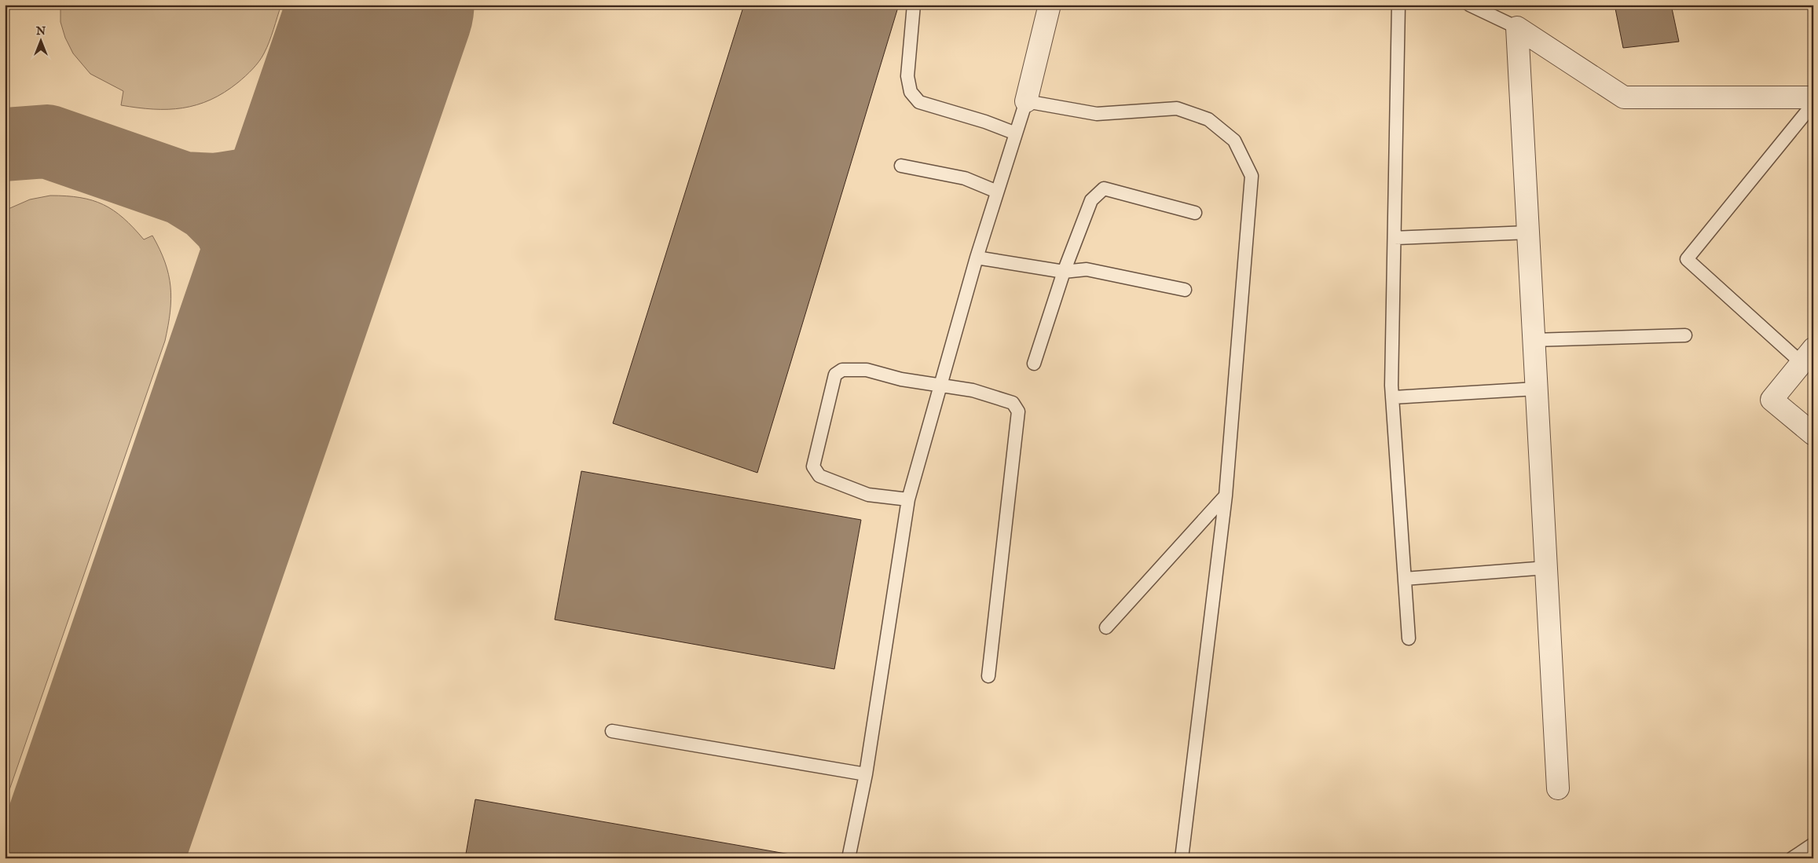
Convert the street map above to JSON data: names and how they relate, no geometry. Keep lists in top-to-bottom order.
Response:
{
  "north": "top"
}
